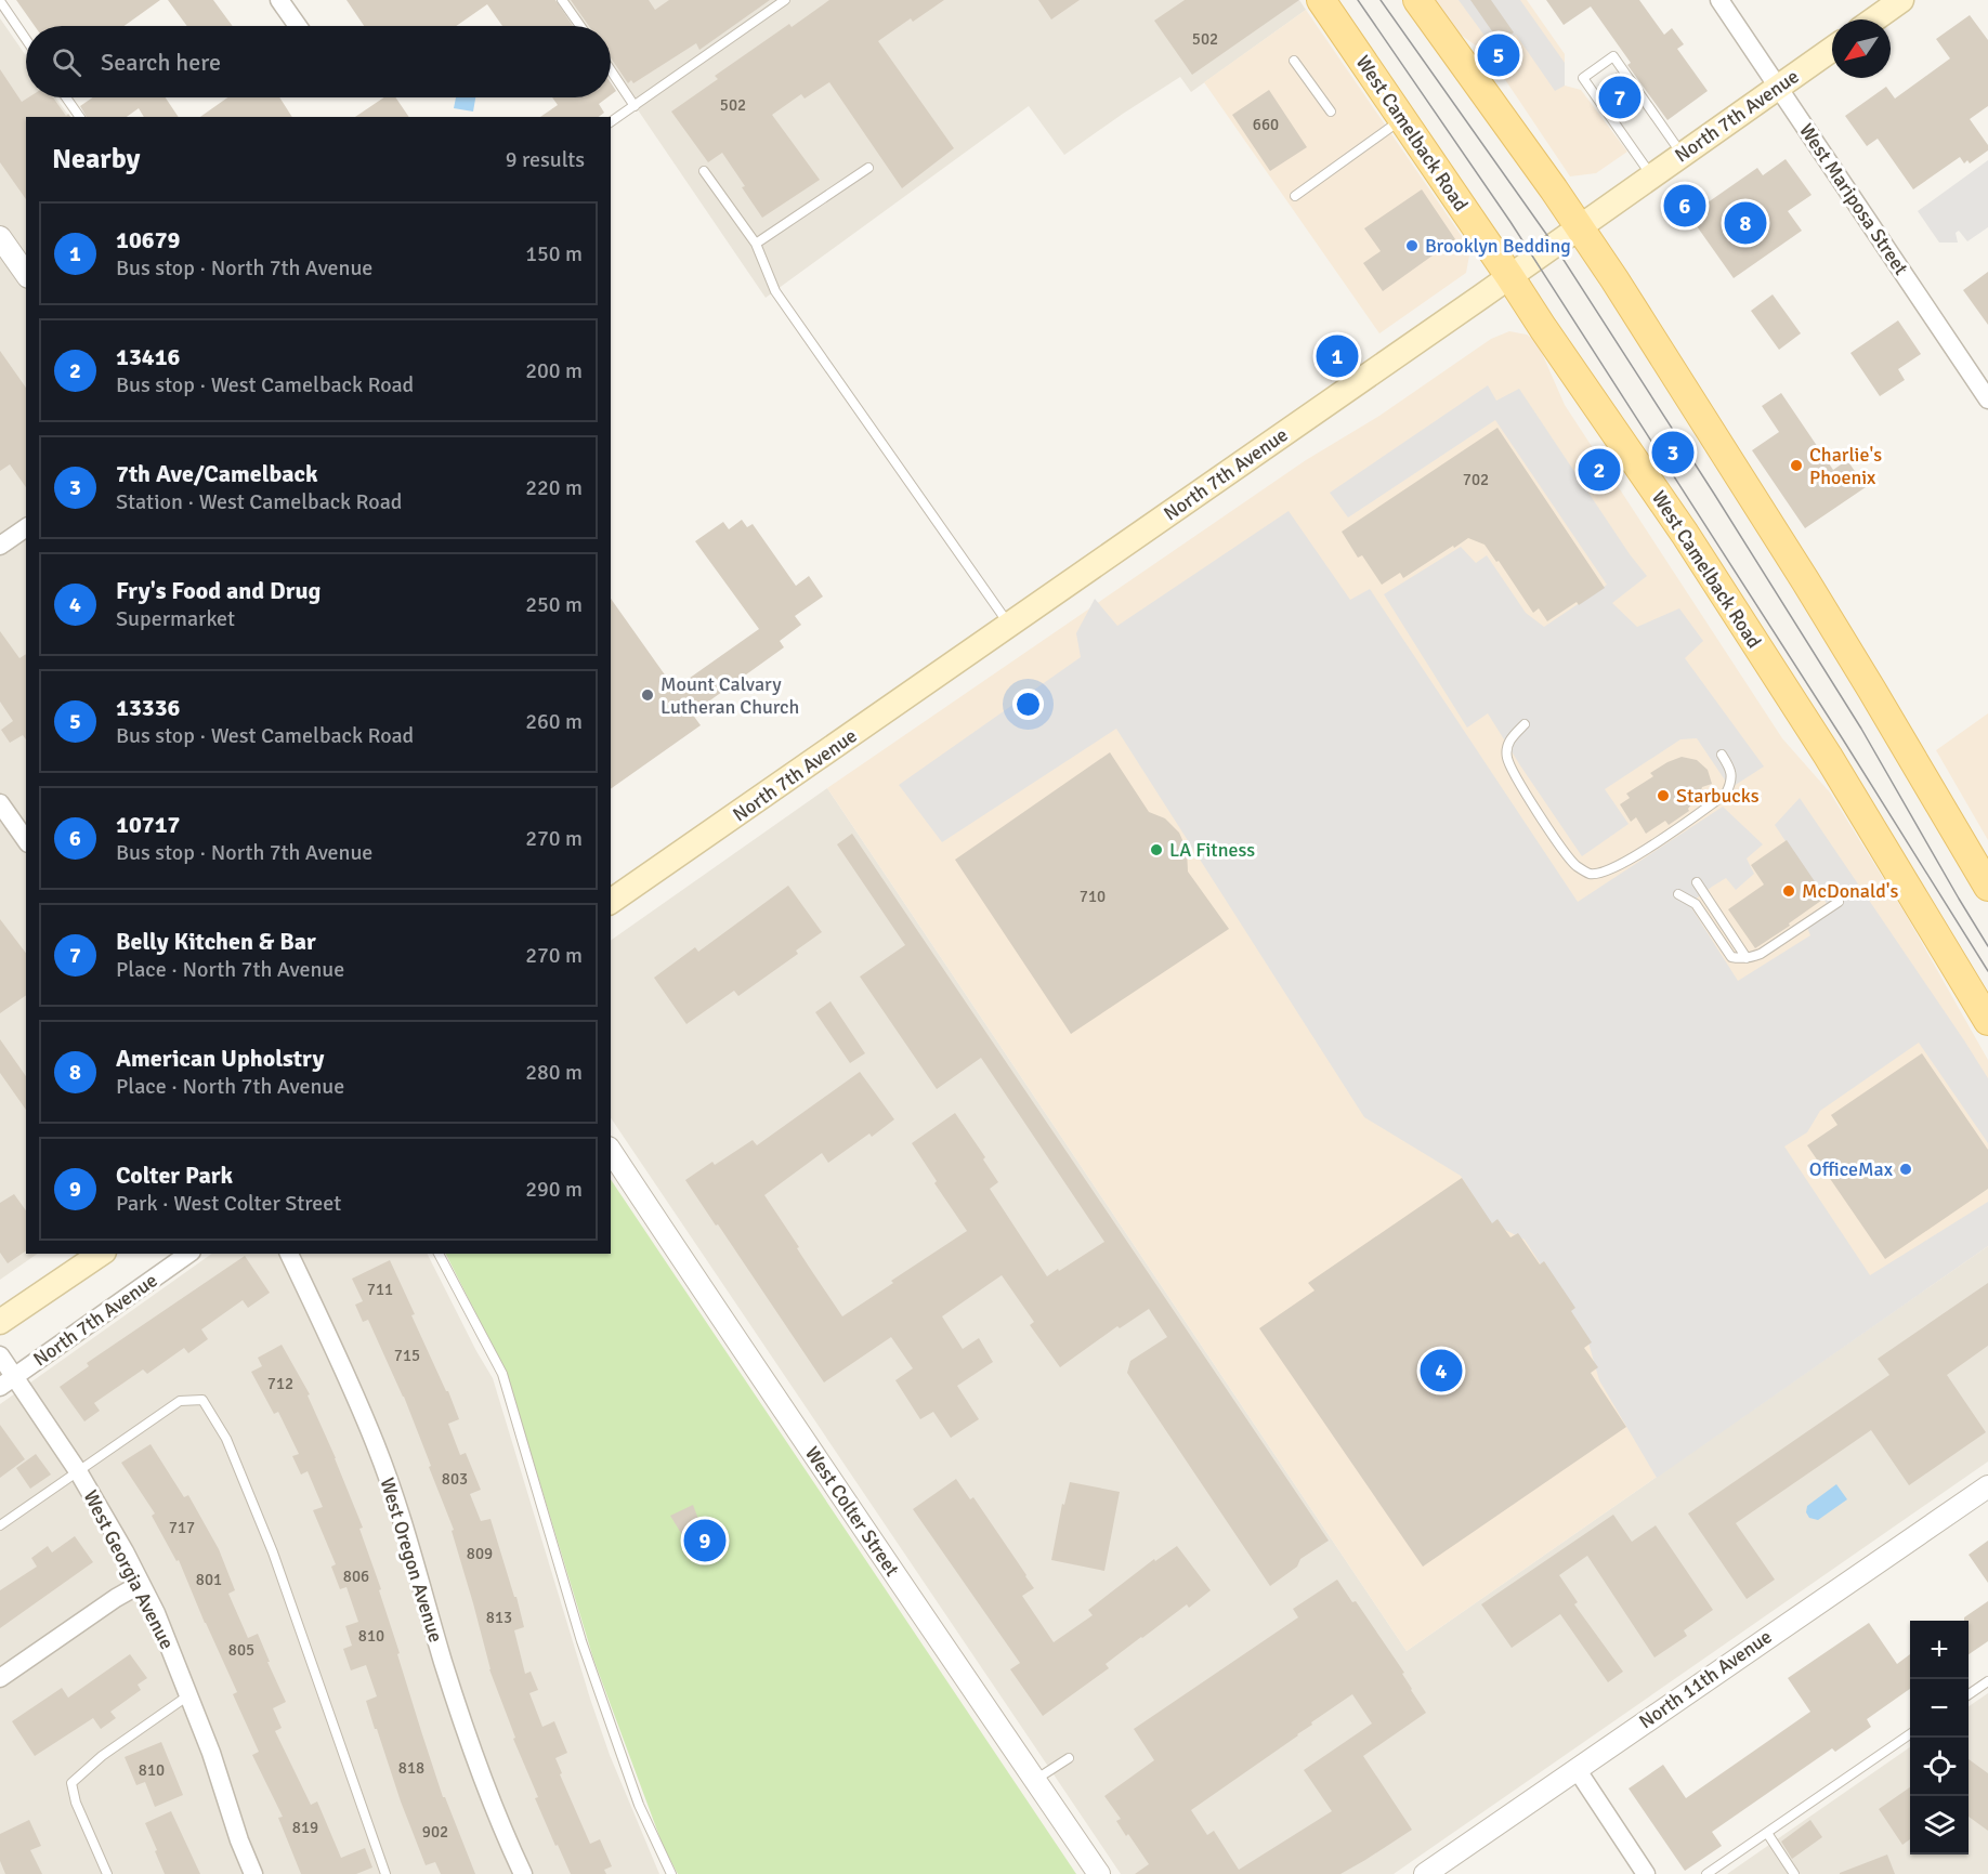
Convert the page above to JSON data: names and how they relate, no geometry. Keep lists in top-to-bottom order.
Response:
{
  "streets": {
    "main road": ["North 7th Avenue", "West Camelback Road"],
    "street": [
      "West Mariposa Street",
      "West Colter Street",
      "West Oregon Avenue",
      "West Georgia Avenue",
      "North 11th Avenue"
    ]
  },
  "crossings": [
    ["North 7th Avenue", "West Camelback Road"],
    ["North 7th Avenue", "West Mariposa Street"],
    ["North 7th Avenue", "West Georgia Avenue"]
  ],
  "places": [
    "Brooklyn Bedding",
    "Charlie's Phoenix",
    "Mount Calvary Lutheran Church",
    "Starbucks",
    "LA Fitness",
    "McDonald's",
    "OfficeMax"
  ],
  "house_numbers": [
    "502",
    "502",
    "660",
    "702",
    "710",
    "711",
    "715",
    "712",
    "803",
    "717",
    "809",
    "806",
    "801",
    "813",
    "810",
    "805",
    "818",
    "810",
    "819",
    "902"
  ],
  "north": "bottom left",
  "page": {
    "search": "Search here",
    "pins": [
      "5",
      "7",
      "6",
      "8",
      "1",
      "3",
      "2",
      "4",
      "9"
    ],
    "heading": ["Nearby", "9 results"],
    "list": [
      {
        "mark": "1",
        "name": "10679",
        "note": "Bus stop · North 7th Avenue",
        "value": "150 m"
      },
      {
        "mark": "2",
        "name": "13416",
        "note": "Bus stop · West Camelback Road",
        "value": "200 m"
      },
      {
        "mark": "3",
        "name": "7th Ave/Camelback",
        "note": "Station · West Camelback Road",
        "value": "220 m"
      },
      {
        "mark": "4",
        "name": "Fry's Food and Drug",
        "note": "Supermarket",
        "value": "250 m"
      },
      {
        "mark": "5",
        "name": "13336",
        "note": "Bus stop · West Camelback Road",
        "value": "260 m"
      },
      {
        "mark": "6",
        "name": "10717",
        "note": "Bus stop · North 7th Avenue",
        "value": "270 m"
      },
      {
        "mark": "7",
        "name": "Belly Kitchen & Bar",
        "note": "Place · North 7th Avenue",
        "value": "270 m"
      },
      {
        "mark": "8",
        "name": "American Upholstry",
        "note": "Place · North 7th Avenue",
        "value": "280 m"
      },
      {
        "mark": "9",
        "name": "Colter Park",
        "note": "Park · West Colter Street",
        "value": "290 m"
      }
    ],
    "map_buttons": ["+", "−"]
  }
}
